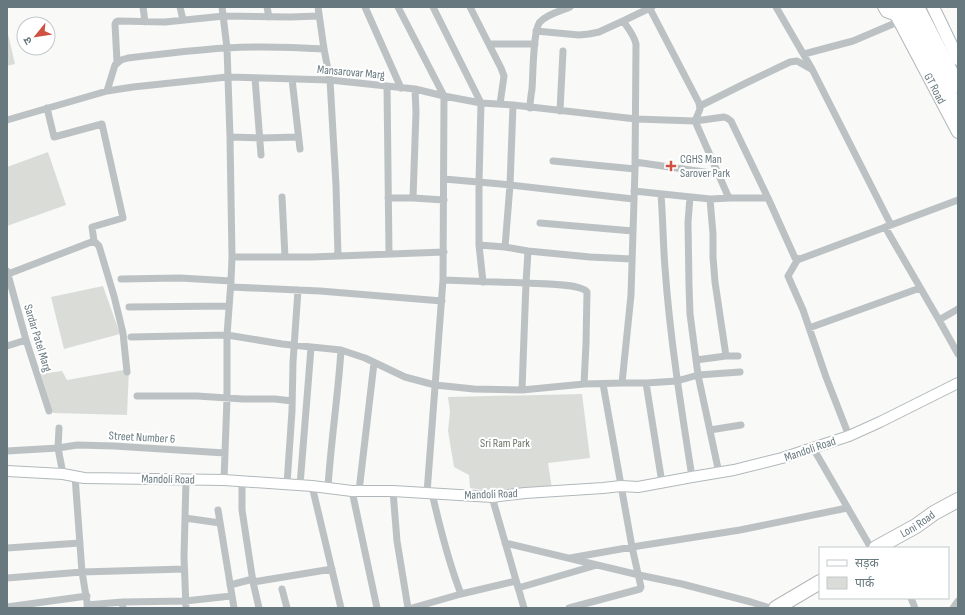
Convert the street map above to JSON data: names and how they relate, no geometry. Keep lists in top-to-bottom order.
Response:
{
  "streets": {
    "highway": ["Loni Road"],
    "main road": ["GT Road"],
    "street": [
      "Mansarovar Marg",
      "Sardar Patel Marg",
      "Street Number 6",
      "Mandoli Road"
    ]
  },
  "parks": ["Sri Ram Park"],
  "places": {
    "health": ["CGHS Man Sarover Park"]
  },
  "legend": ["सड़क", "पार्क"],
  "north": "bottom left"
}
